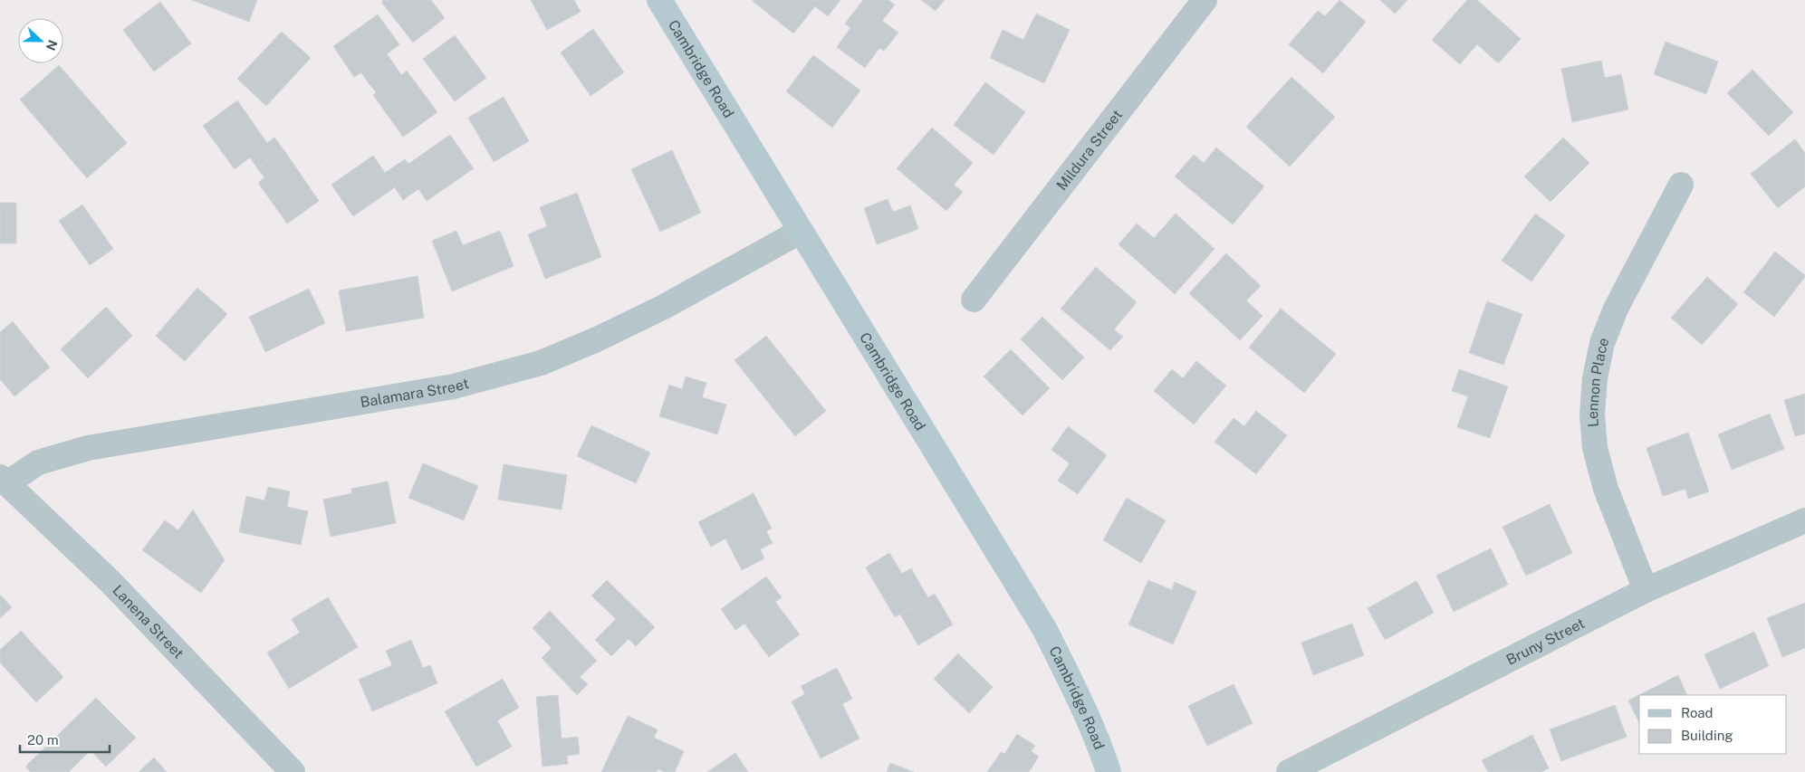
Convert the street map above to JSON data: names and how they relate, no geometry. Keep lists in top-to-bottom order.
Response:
{
  "streets": {
    "main road": ["Cambridge Road"],
    "street": [
      "Mildura Street",
      "Lennon Place",
      "Balamara Street",
      "Lanena Street",
      "Bruny Street"
    ]
  },
  "crossings": [
    ["Cambridge Road", "Balamara Street"],
    ["Lennon Place", "Bruny Street"],
    ["Balamara Street", "Lanena Street"]
  ],
  "legend": ["Road", "Building"],
  "scale_bar": "20 m",
  "north": "right"
}
